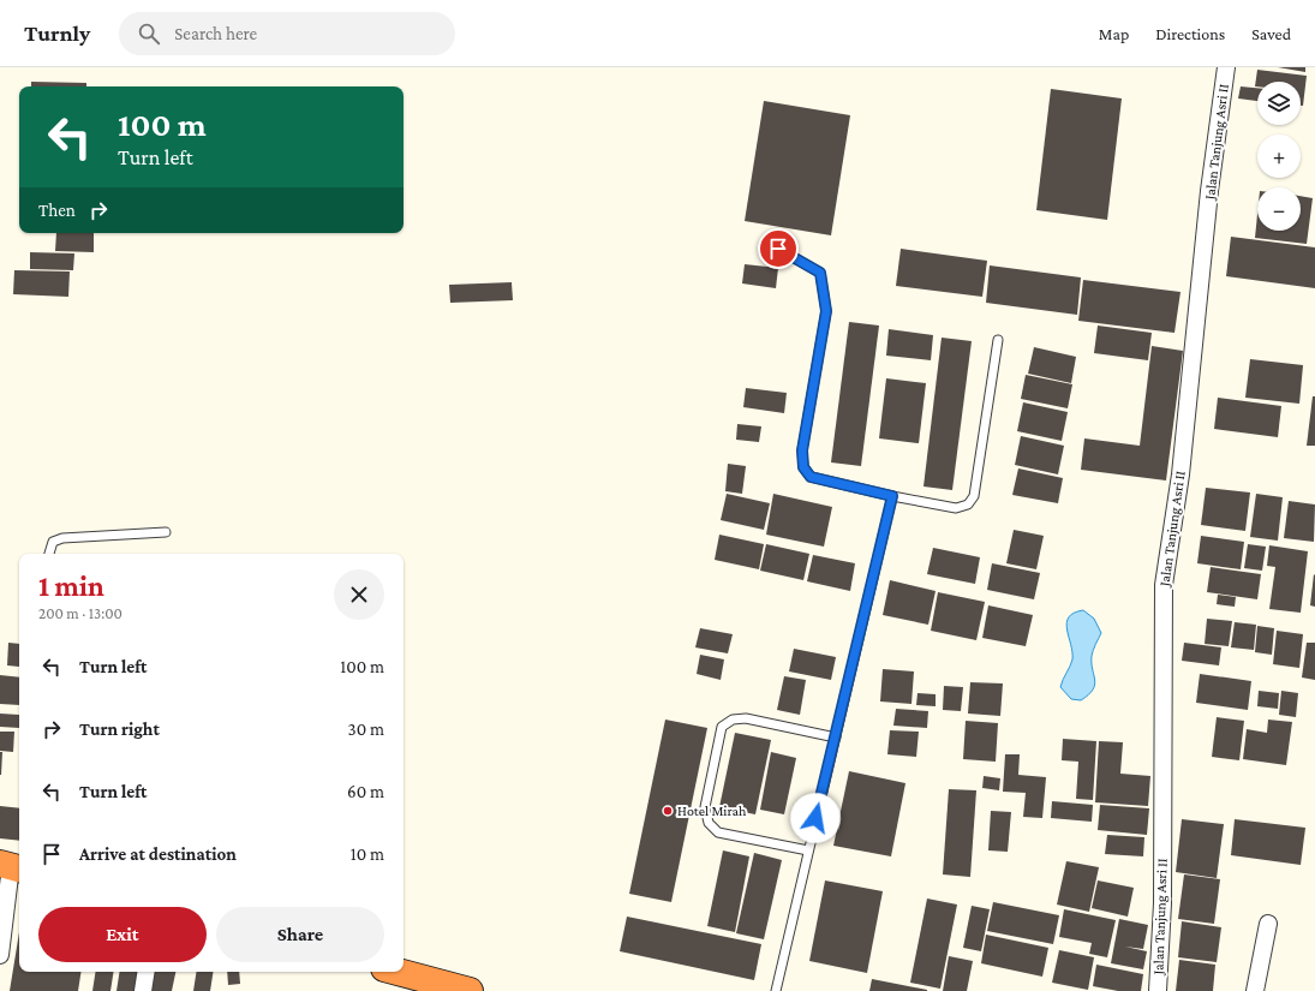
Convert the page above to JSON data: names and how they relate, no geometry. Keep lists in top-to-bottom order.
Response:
{
  "streets": {
    "street": ["Jalan Tanjung Asri II"]
  },
  "places": ["Hotel Mirah"],
  "page": {
    "header": "Turnly",
    "search": "Search here",
    "nav": ["Map", "Directions", "Saved"],
    "map_buttons": ["+", "−"],
    "turn": ["100 m", "Turn left"],
    "then": "Then",
    "heading": ["1 min", "200 m · 13:00"],
    "list": [
      {
        "name": "Turn left",
        "value": "100 m"
      },
      {
        "name": "Turn right",
        "value": "30 m"
      },
      {
        "name": "Turn left",
        "value": "60 m"
      },
      {
        "name": "Arrive at destination",
        "value": "10 m"
      }
    ],
    "buttons": ["Exit", "Share"]
  }
}
